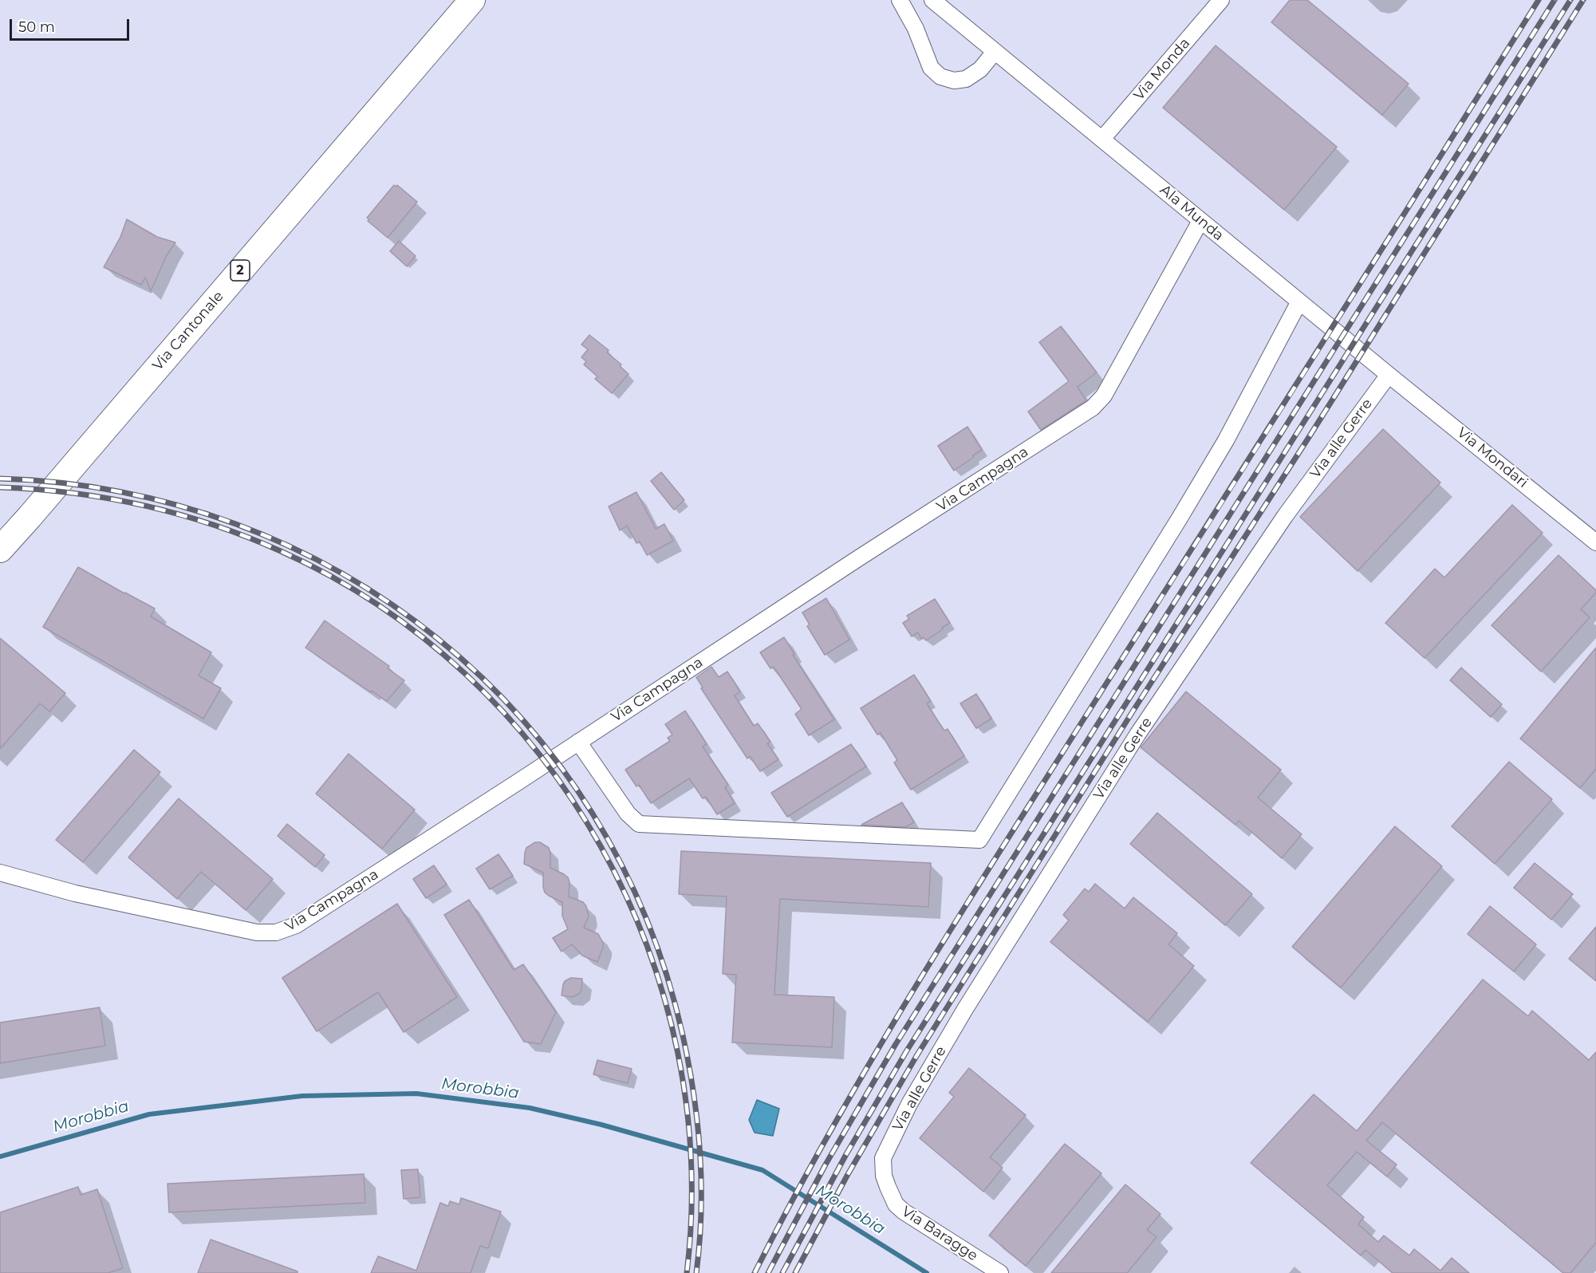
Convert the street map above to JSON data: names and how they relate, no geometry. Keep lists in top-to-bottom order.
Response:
{
  "streets": {
    "main road": ["2", "Via Cantonale"],
    "street": [
      "Via Monda",
      "Ala Munda",
      "Via alle Gerre",
      "Via Mondari",
      "Via Campagna",
      "Via Baragge"
    ]
  },
  "crossings": [
    ["Via Monda", "Ala Munda"],
    ["Ala Munda", "Via alle Gerre"],
    ["Ala Munda", "Via Mondari"],
    ["Ala Munda", "Via Campagna"],
    ["Via alle Gerre", "Via Mondari"],
    ["Via alle Gerre", "Via Baragge"]
  ],
  "water": ["Morobbia"],
  "scale_bar": "50 m"
}
